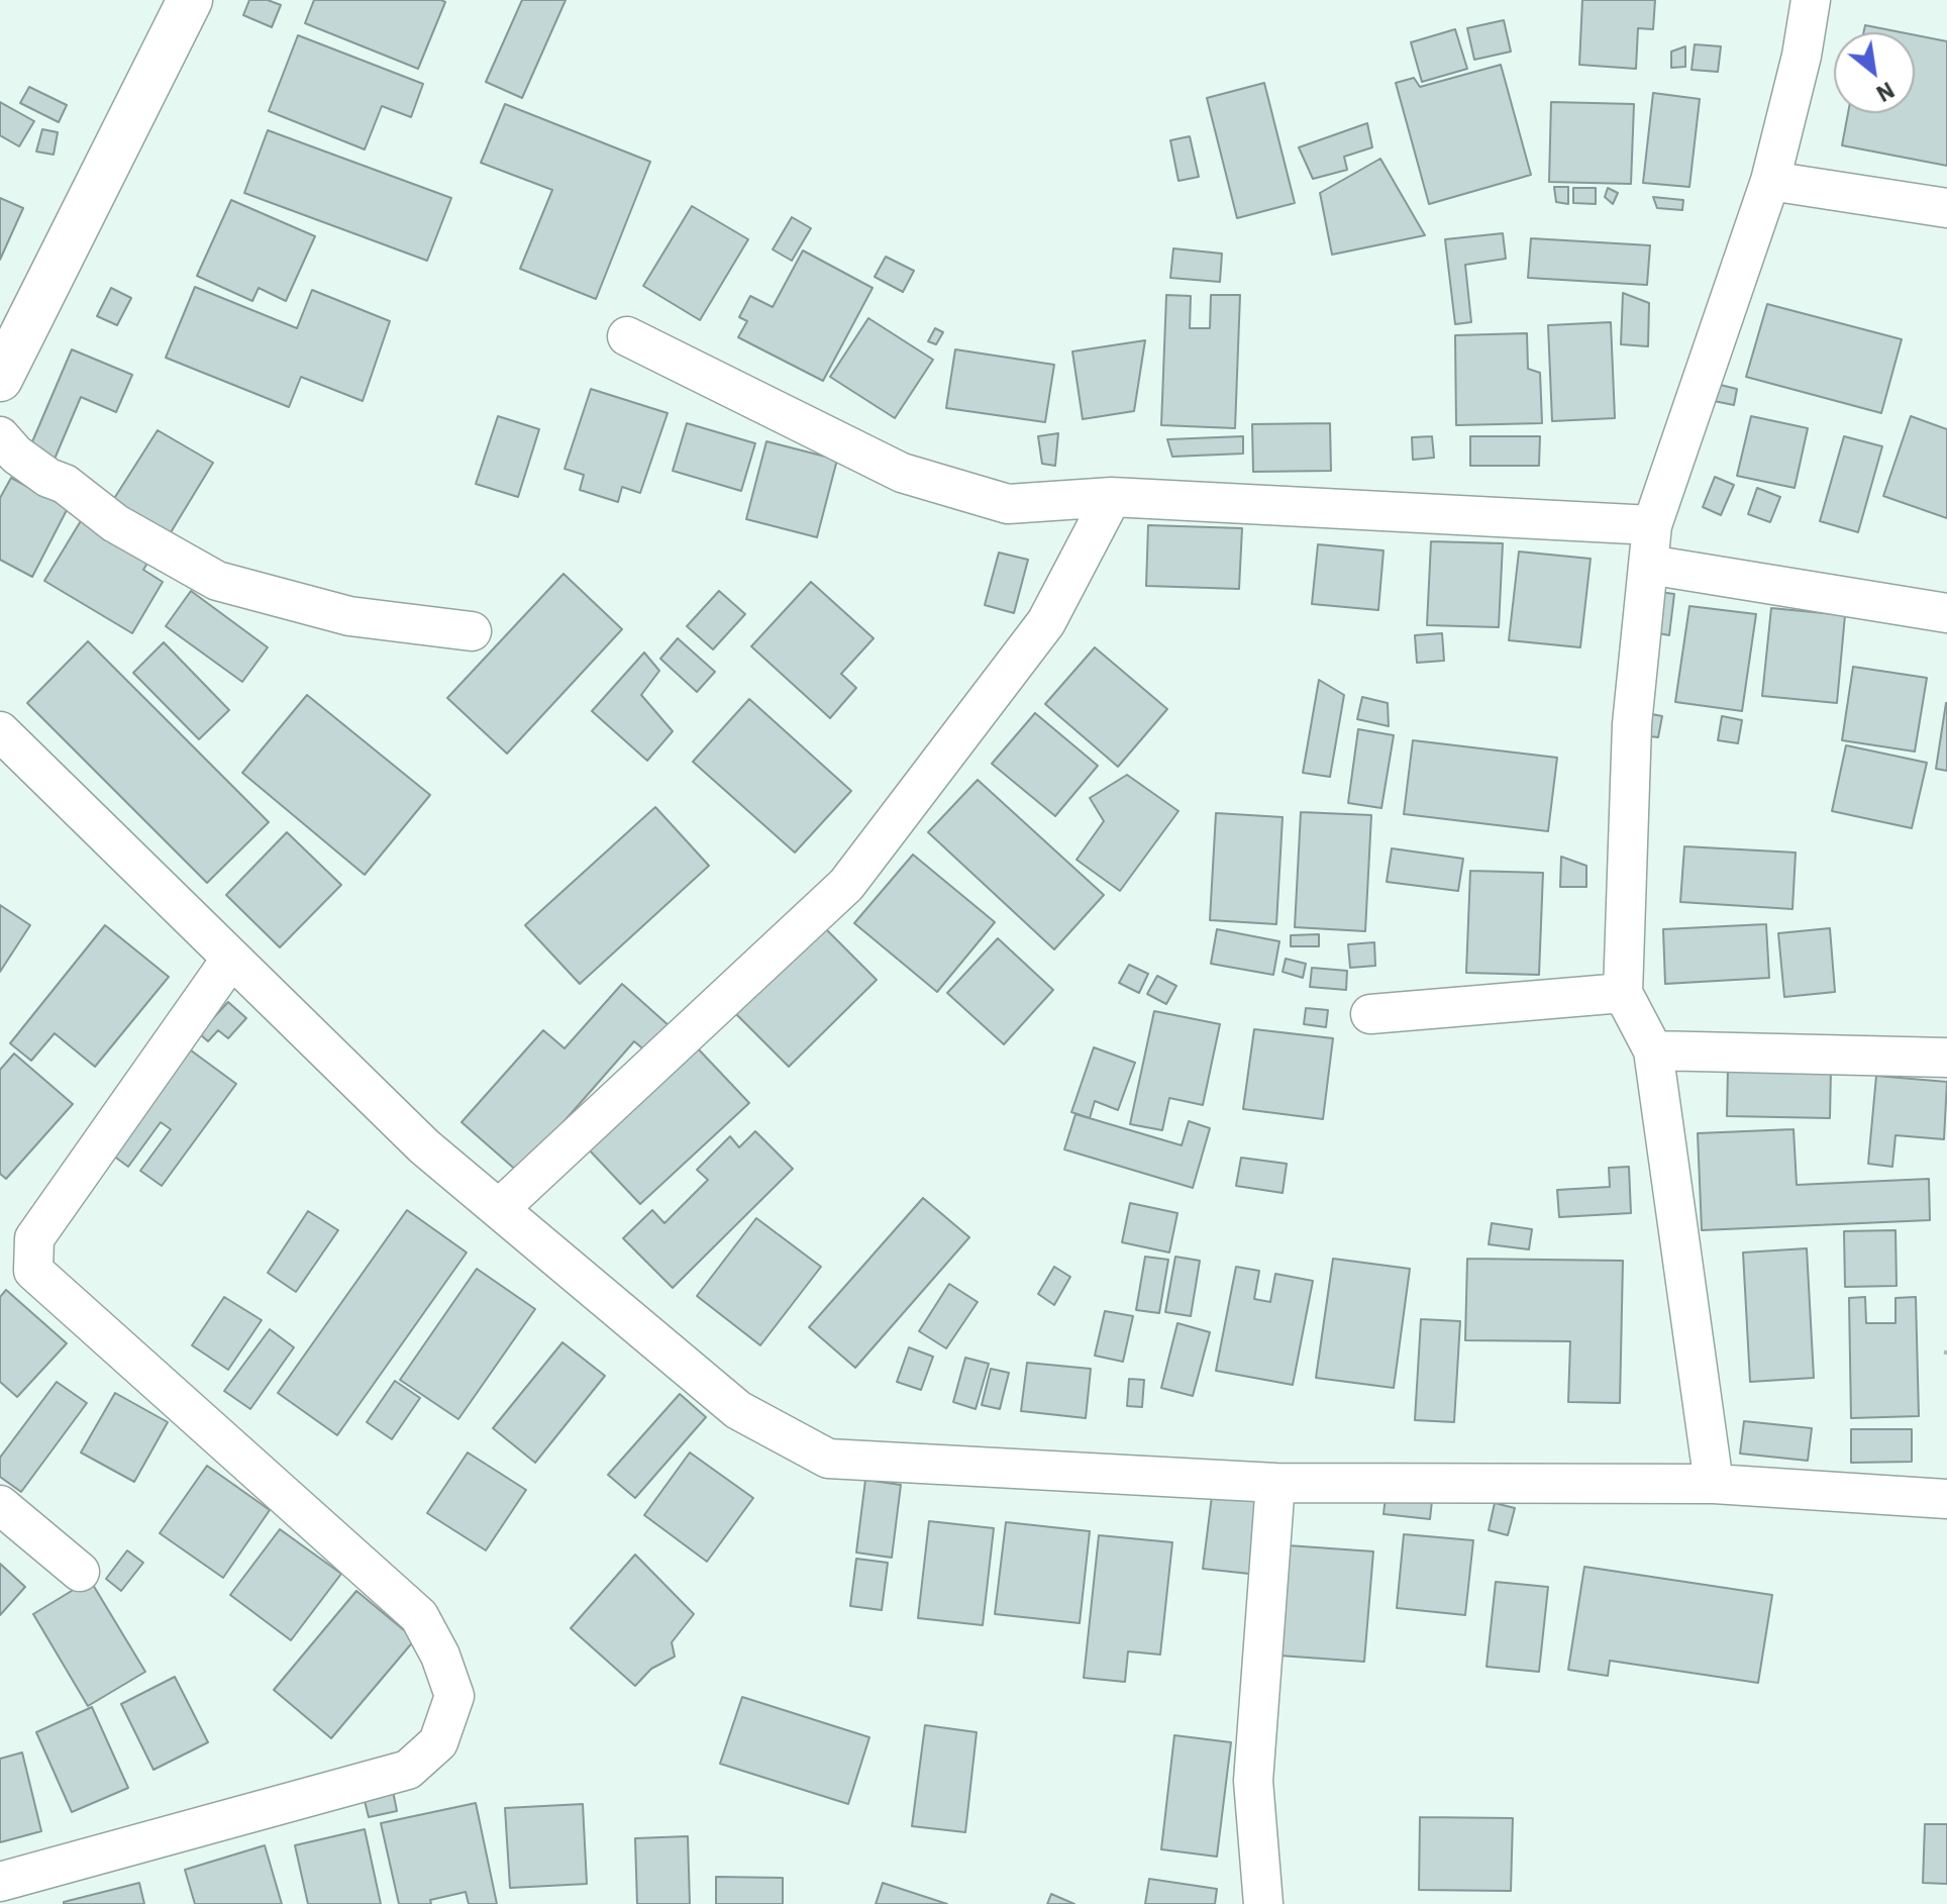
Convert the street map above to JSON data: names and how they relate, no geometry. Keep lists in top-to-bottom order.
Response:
{
  "north": "bottom right"
}
